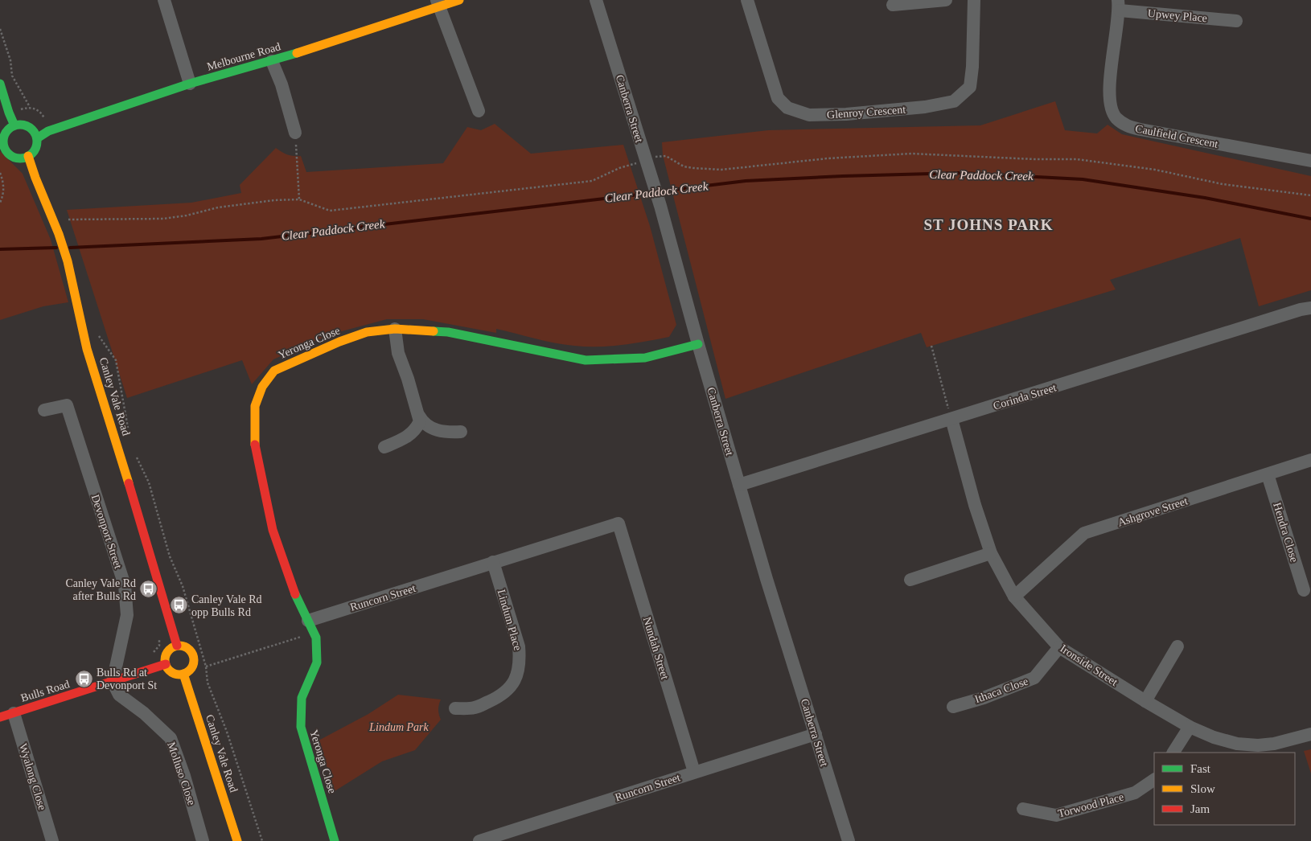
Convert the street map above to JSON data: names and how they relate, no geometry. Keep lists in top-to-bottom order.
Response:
{
  "streets": {
    "street": [
      "Upwey Place",
      "Melbourne Road",
      "Canberra Street",
      "Glenroy Crescent",
      "Caulfield Crescent",
      "Yeronga Close",
      "Canley Vale Road",
      "Corinda Street",
      "Ashgrove Street",
      "Devonport Street",
      "Hendra Close",
      "Runcorn Street",
      "Lindum Place",
      "Nundah Street",
      "Ironside Street",
      "Ithaca Close",
      "Bulls Road",
      "Molluso Close",
      "Wyalong Close",
      "Torwood Place"
    ]
  },
  "crossings": [
    ["Upwey Place", "Caulfield Crescent"],
    ["Melbourne Road", "Canley Vale Road"],
    ["Canberra Street", "Yeronga Close"],
    ["Canberra Street", "Corinda Street"],
    ["Canberra Street", "Runcorn Street"],
    ["Yeronga Close", "Runcorn Street"],
    ["Canley Vale Road", "Bulls Road"],
    ["Corinda Street", "Ironside Street"],
    ["Ashgrove Street", "Hendra Close"],
    ["Ashgrove Street", "Ironside Street"],
    ["Devonport Street", "Bulls Road"],
    ["Devonport Street", "Molluso Close"],
    ["Runcorn Street", "Lindum Place"],
    ["Runcorn Street", "Nundah Street"],
    ["Ironside Street", "Ithaca Close"],
    ["Bulls Road", "Molluso Close"],
    ["Bulls Road", "Wyalong Close"]
  ],
  "districts": ["ST JOHNS PARK"],
  "water": ["Clear Paddock Creek"],
  "parks": ["Lindum Park"],
  "places": {
    "bus stop": ["Canley Vale Rd after Bulls Rd", "Canley Vale Rd opp Bulls Rd", "Bulls Rd at Devonport St"]
  },
  "legend": ["Fast", "Slow", "Jam"]
}
